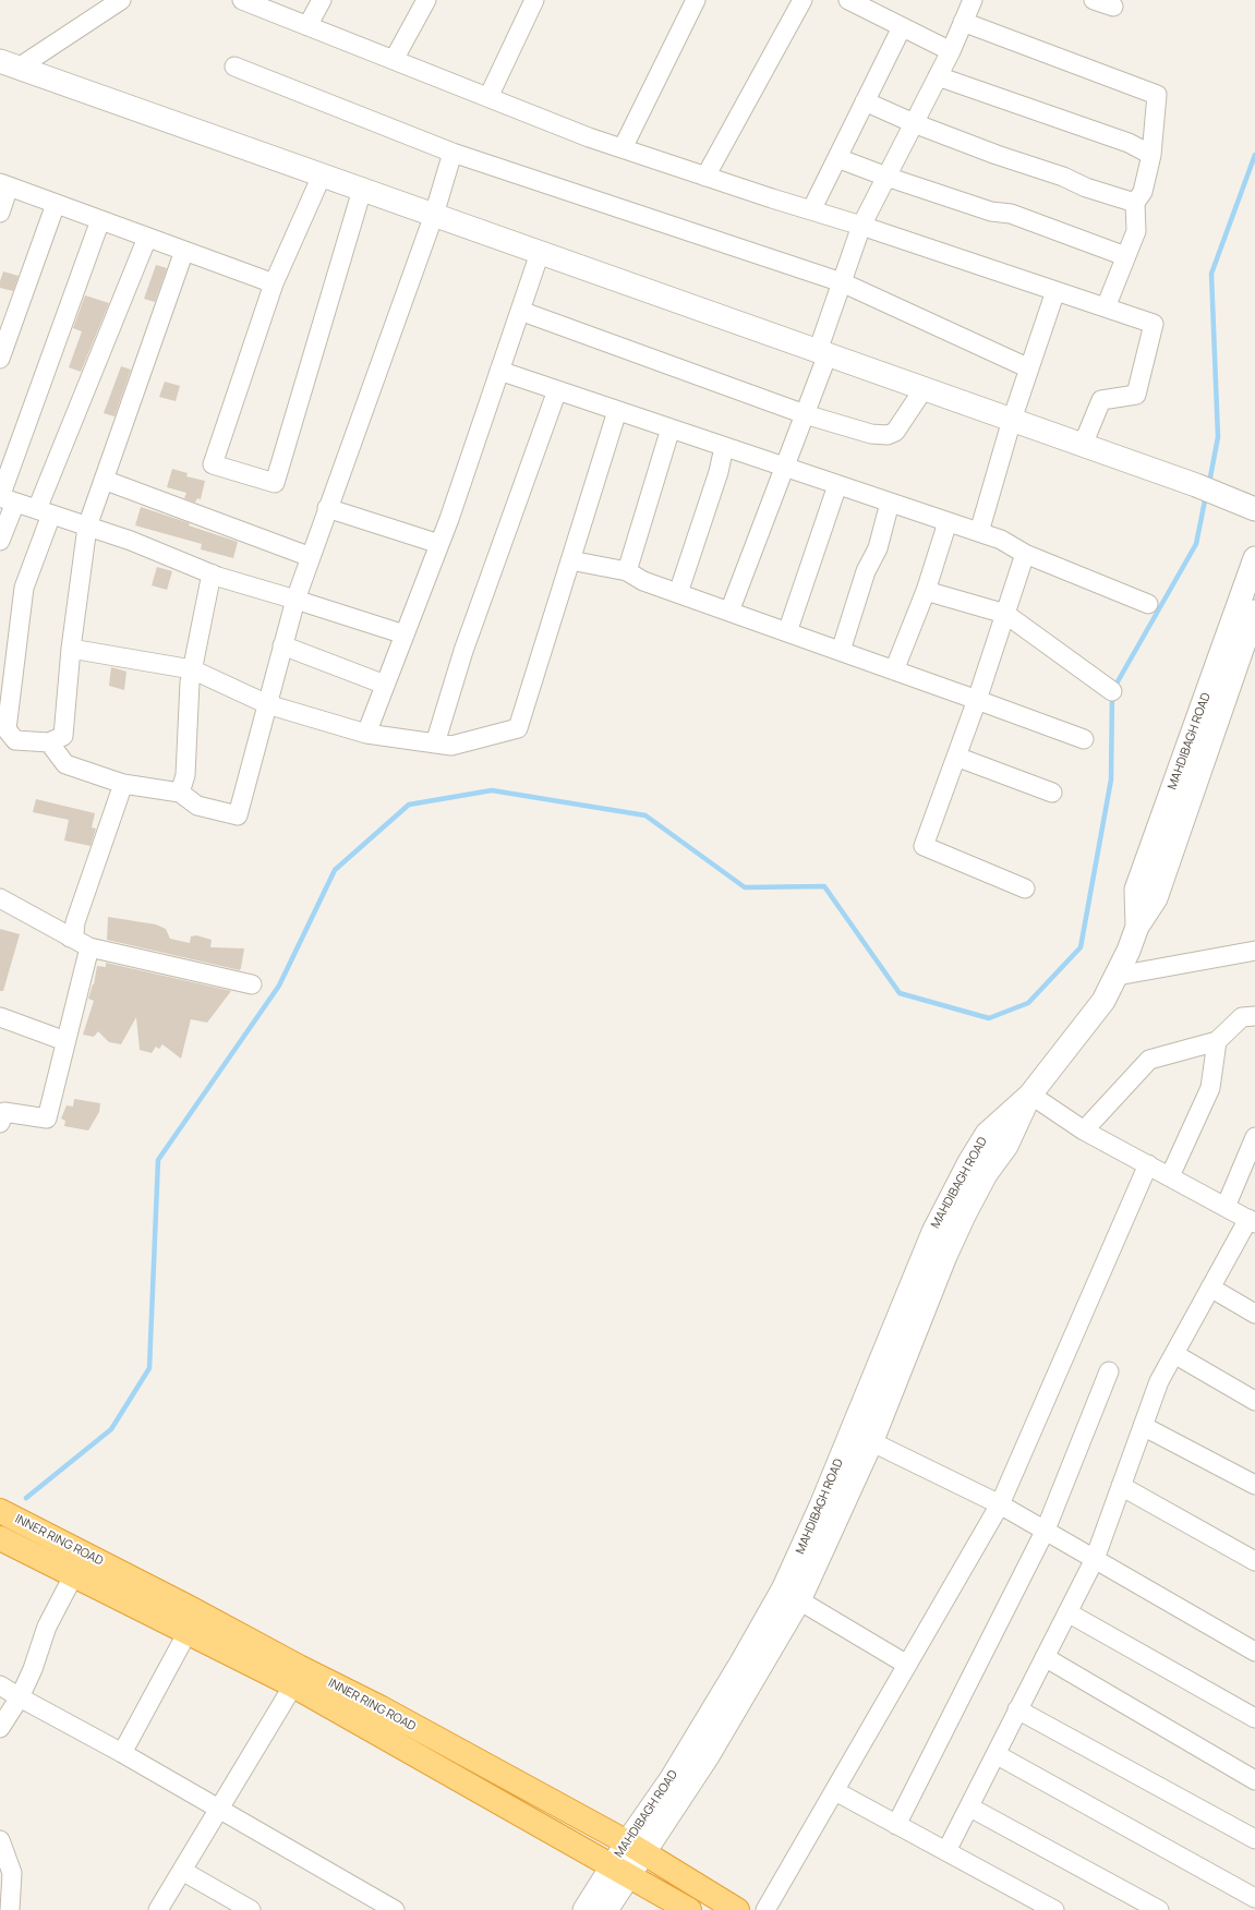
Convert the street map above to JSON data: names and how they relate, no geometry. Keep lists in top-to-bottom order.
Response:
{
  "streets": {
    "highway": ["INNER RING ROAD"],
    "street": ["MAHDIBAGH ROAD"]
  },
  "crossings": [
    ["MAHDIBAGH ROAD", "INNER RING ROAD"]
  ]
}
